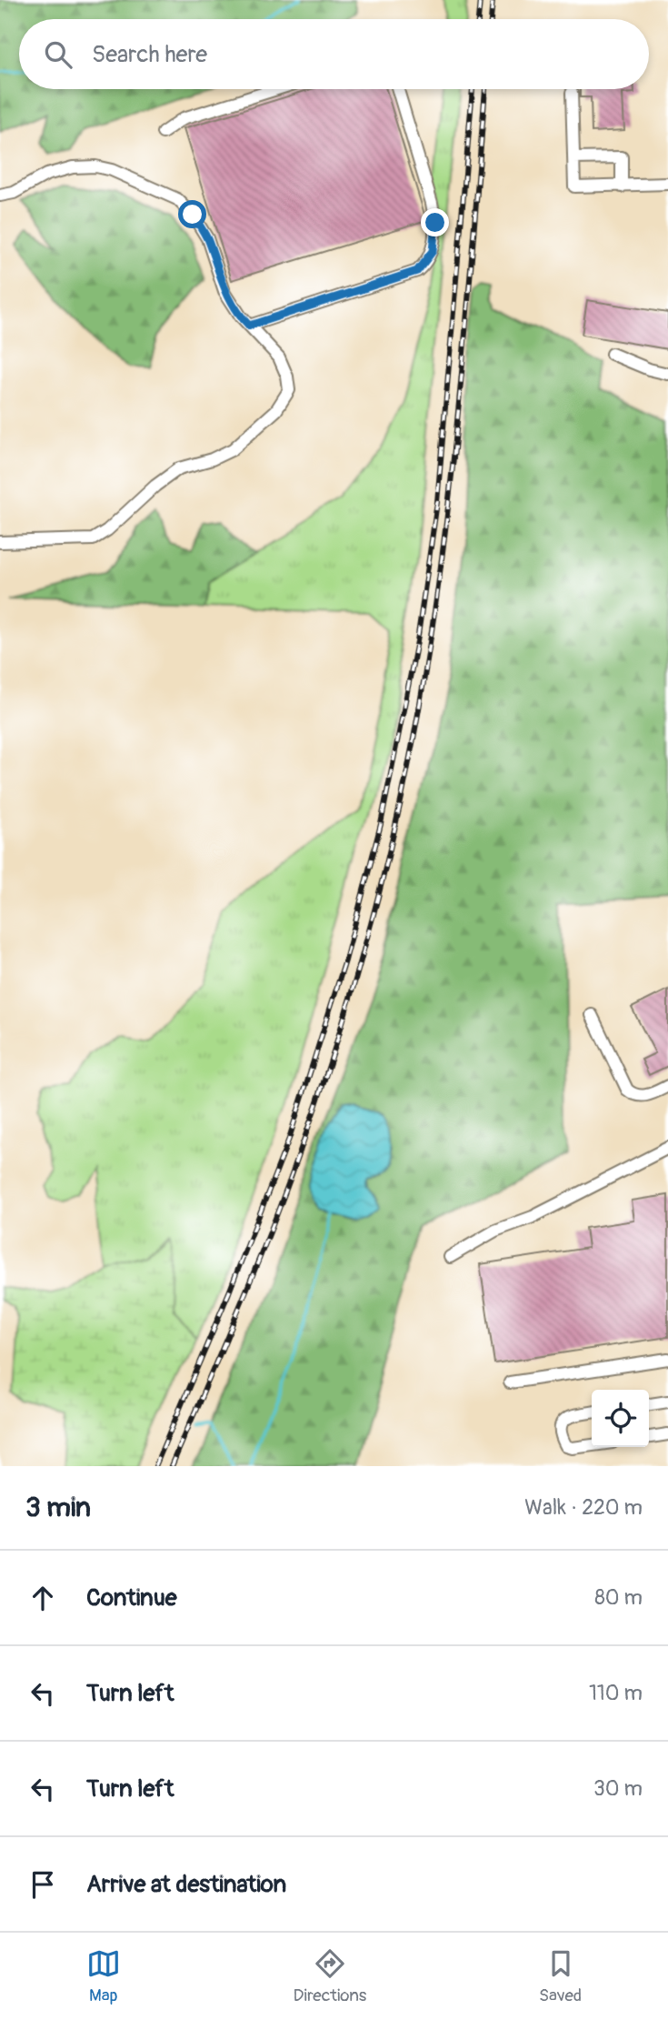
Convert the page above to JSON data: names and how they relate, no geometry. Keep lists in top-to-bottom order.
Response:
{
  "page": {
    "search": "Search here",
    "heading": ["3 min", "Walk · 220 m"],
    "list": [
      ["Continue", "80 m"],
      ["Turn left", "110 m"],
      ["Turn left", "30 m"],
      "Arrive at destination"
    ],
    "nav": ["Map", "Directions", "Saved"]
  }
}
